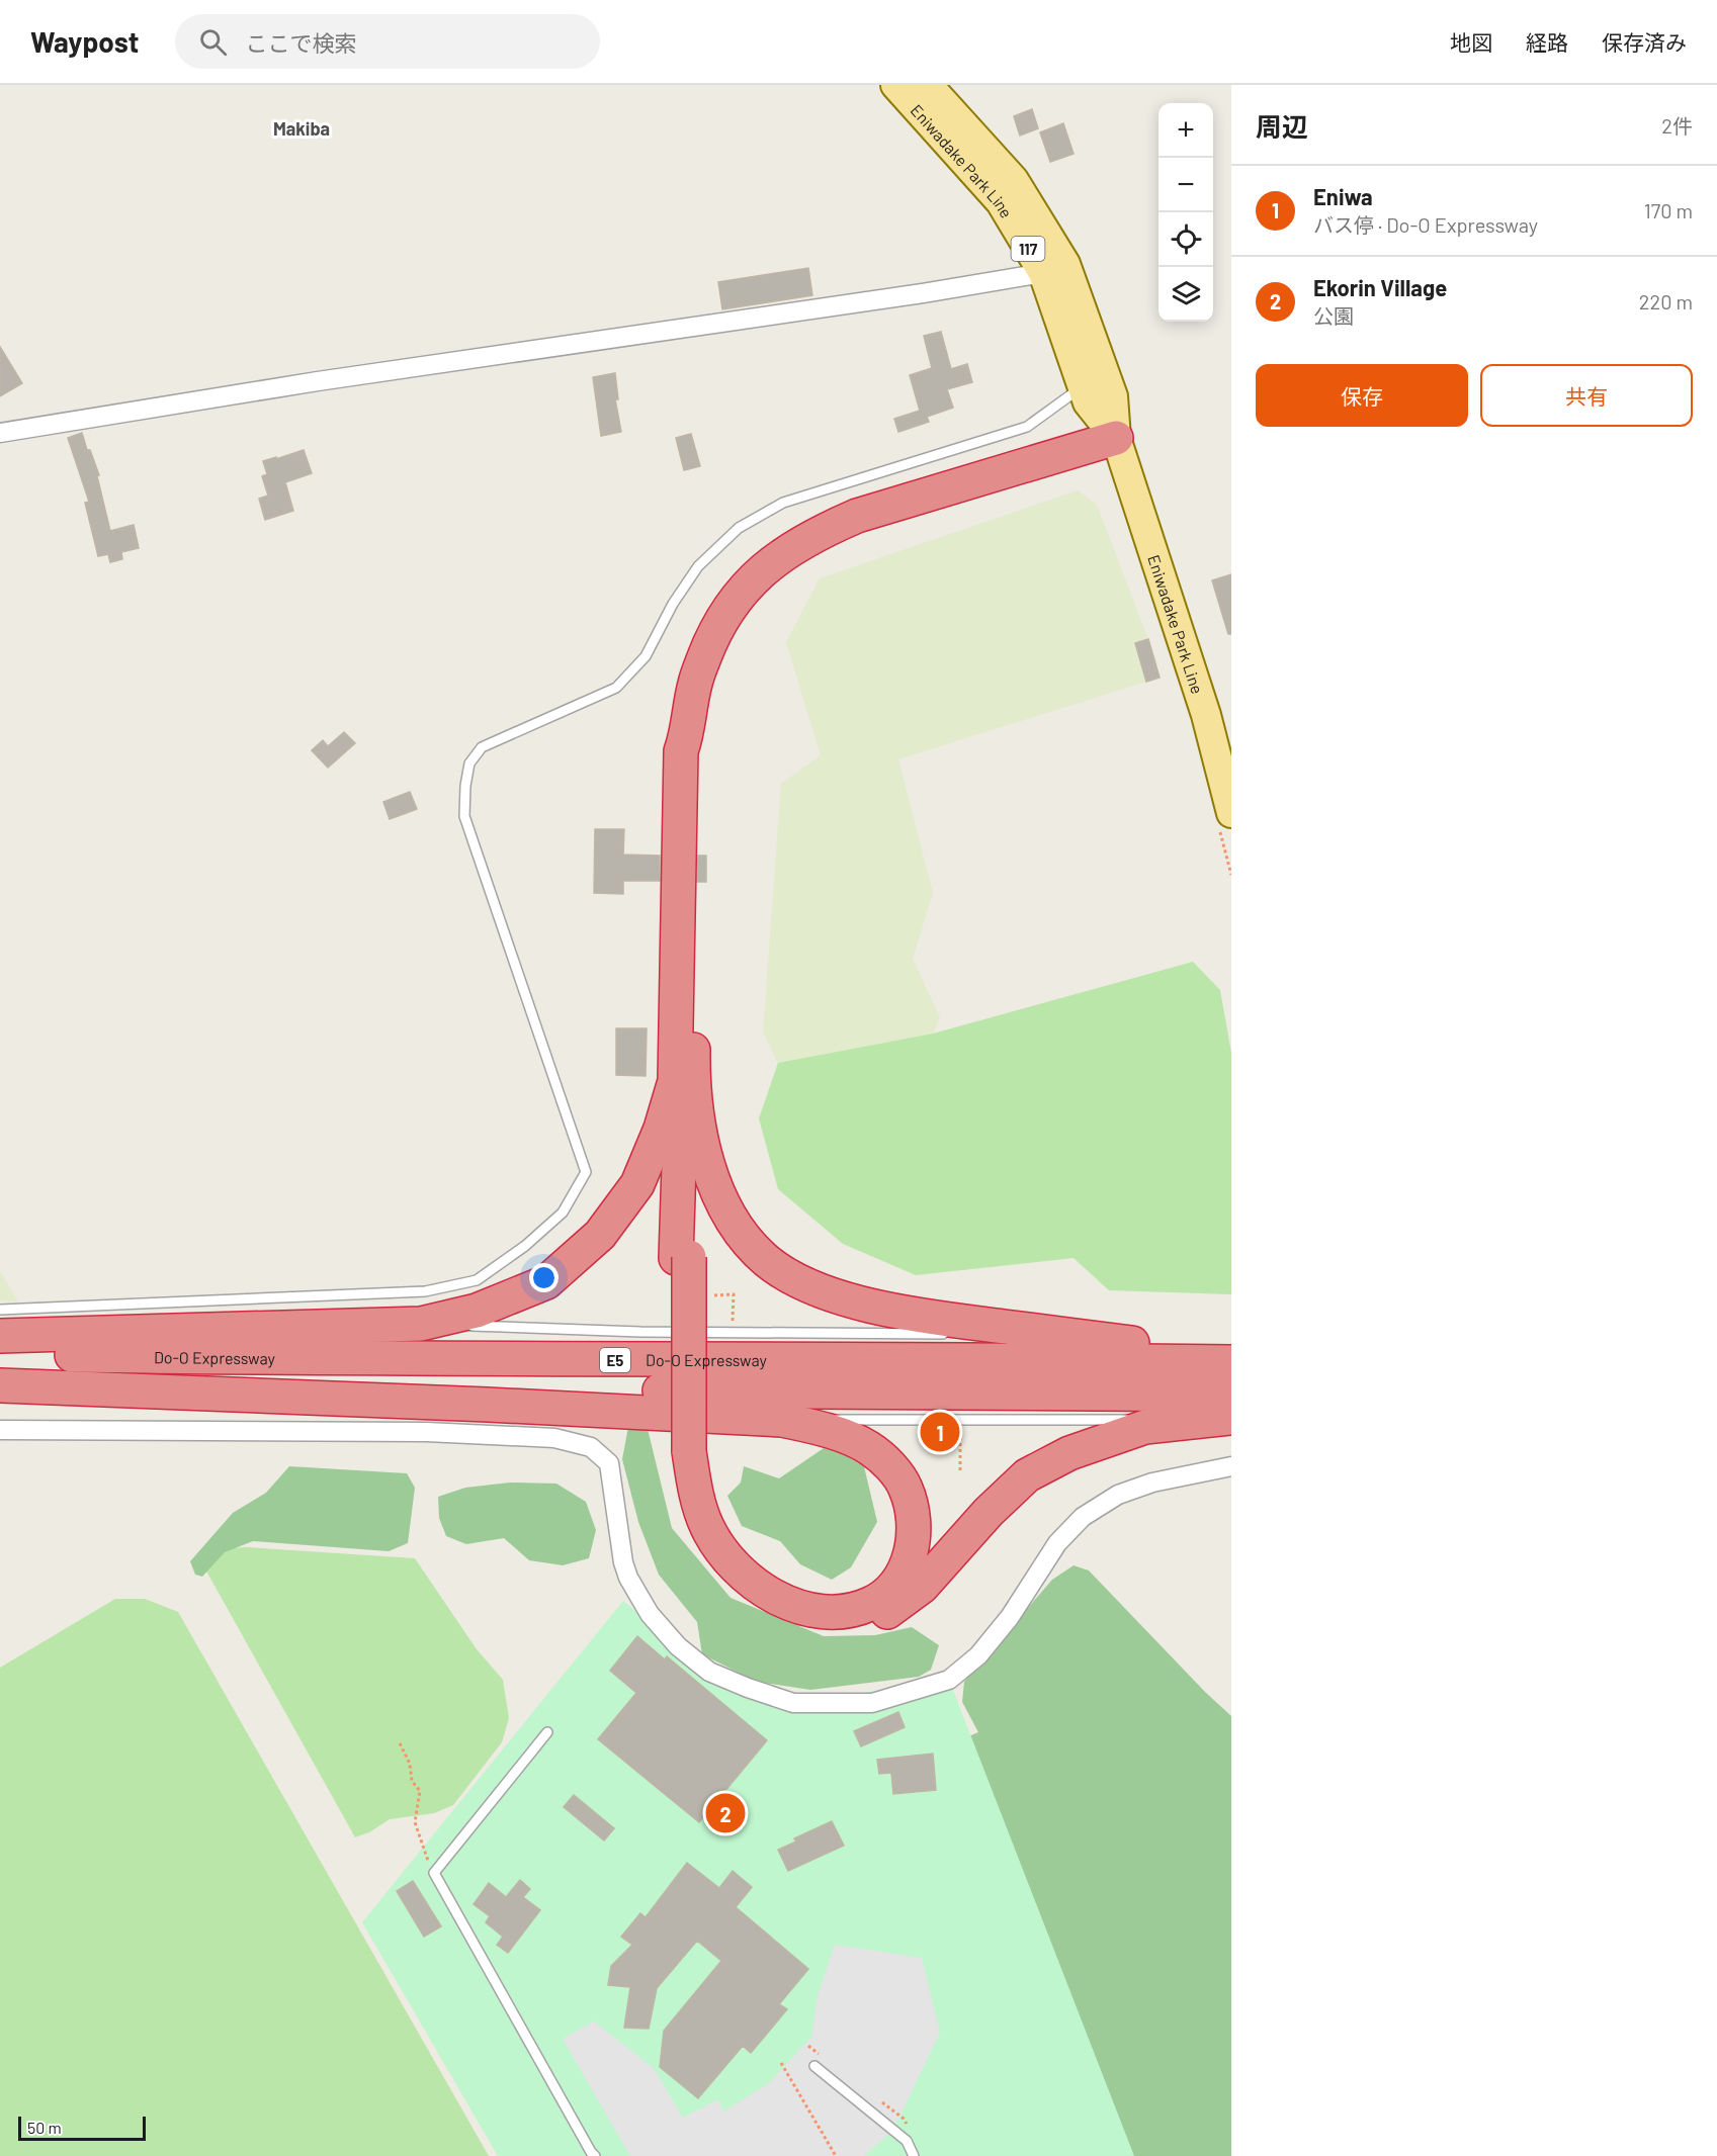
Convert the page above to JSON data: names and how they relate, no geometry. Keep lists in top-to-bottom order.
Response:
{
  "streets": {
    "highway": ["Do-O Expressway", "E5"],
    "main road": ["Eniwadake Park Line", "117"]
  },
  "districts": ["Makiba"],
  "scale_bar": "50 m",
  "page": {
    "header": "Waypost",
    "search": "ここで検索",
    "nav": ["地図", "経路", "保存済み"],
    "heading": ["周辺", "2件"],
    "map_buttons": ["+", "−"],
    "list": [
      {
        "mark": "1",
        "name": "Eniwa",
        "note": "バス停 · Do-O Expressway",
        "value": "170 m"
      },
      {
        "mark": "2",
        "name": "Ekorin Village",
        "note": "公園",
        "value": "220 m"
      }
    ],
    "buttons": ["保存", "共有"],
    "pins": ["1", "2"],
    "scale": "50 m"
  }
}
